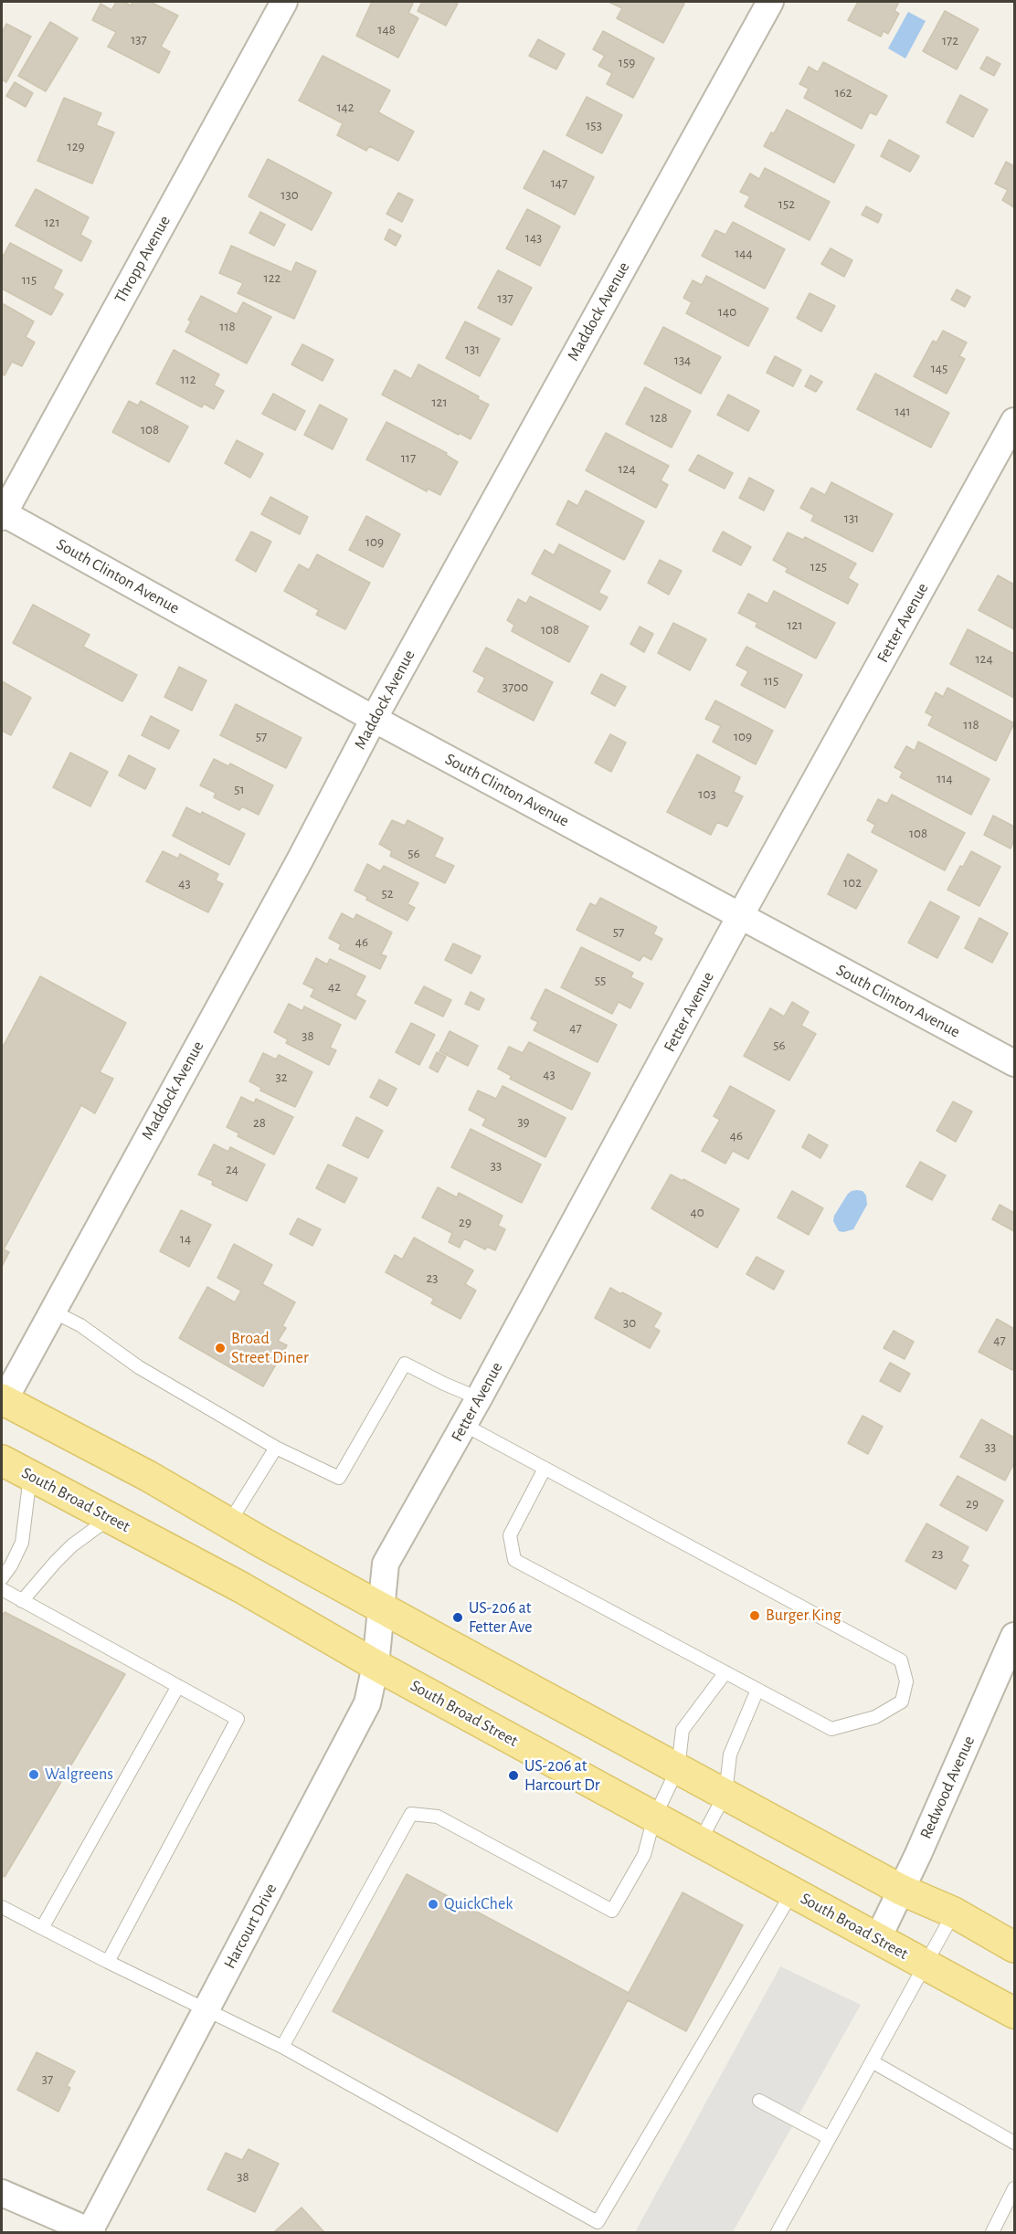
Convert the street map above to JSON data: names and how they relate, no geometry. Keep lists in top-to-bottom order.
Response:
{
  "streets": {
    "main road": ["South Broad Street"],
    "street": [
      "Thropp Avenue",
      "Maddock Avenue",
      "South Clinton Avenue",
      "Fetter Avenue",
      "Redwood Avenue",
      "Harcourt Drive"
    ]
  },
  "crossings": [
    ["Thropp Avenue", "South Clinton Avenue"],
    ["Maddock Avenue", "South Clinton Avenue"],
    ["South Clinton Avenue", "Fetter Avenue"],
    ["Fetter Avenue", "Harcourt Drive"],
    ["South Broad Street", "Redwood Avenue"],
    ["South Broad Street", "Harcourt Drive"]
  ],
  "places": [
    "Broad Street Diner",
    "Burger King",
    "US-206 at Fetter Ave",
    "Walgreens",
    "US-206 at Harcourt Dr",
    "QuickChek"
  ],
  "house_numbers": [
    "148",
    "137",
    "172",
    "159",
    "162",
    "142",
    "153",
    "129",
    "147",
    "130",
    "152",
    "121",
    "143",
    "144",
    "122",
    "115",
    "137",
    "140",
    "118",
    "131",
    "134",
    "145",
    "112",
    "121",
    "141",
    "128",
    "108",
    "117",
    "124",
    "131",
    "109",
    "125",
    "121",
    "108",
    "124",
    "115",
    "3700",
    "118",
    "57",
    "109",
    "114",
    "51",
    "103",
    "108",
    "56",
    "102",
    "43",
    "52",
    "57",
    "46",
    "55",
    "42",
    "47",
    "38",
    "56",
    "43",
    "32",
    "39",
    "28",
    "46",
    "33",
    "24",
    "40",
    "29",
    "14",
    "23",
    "30",
    "47",
    "33",
    "29",
    "23",
    "37",
    "38"
  ]
}
